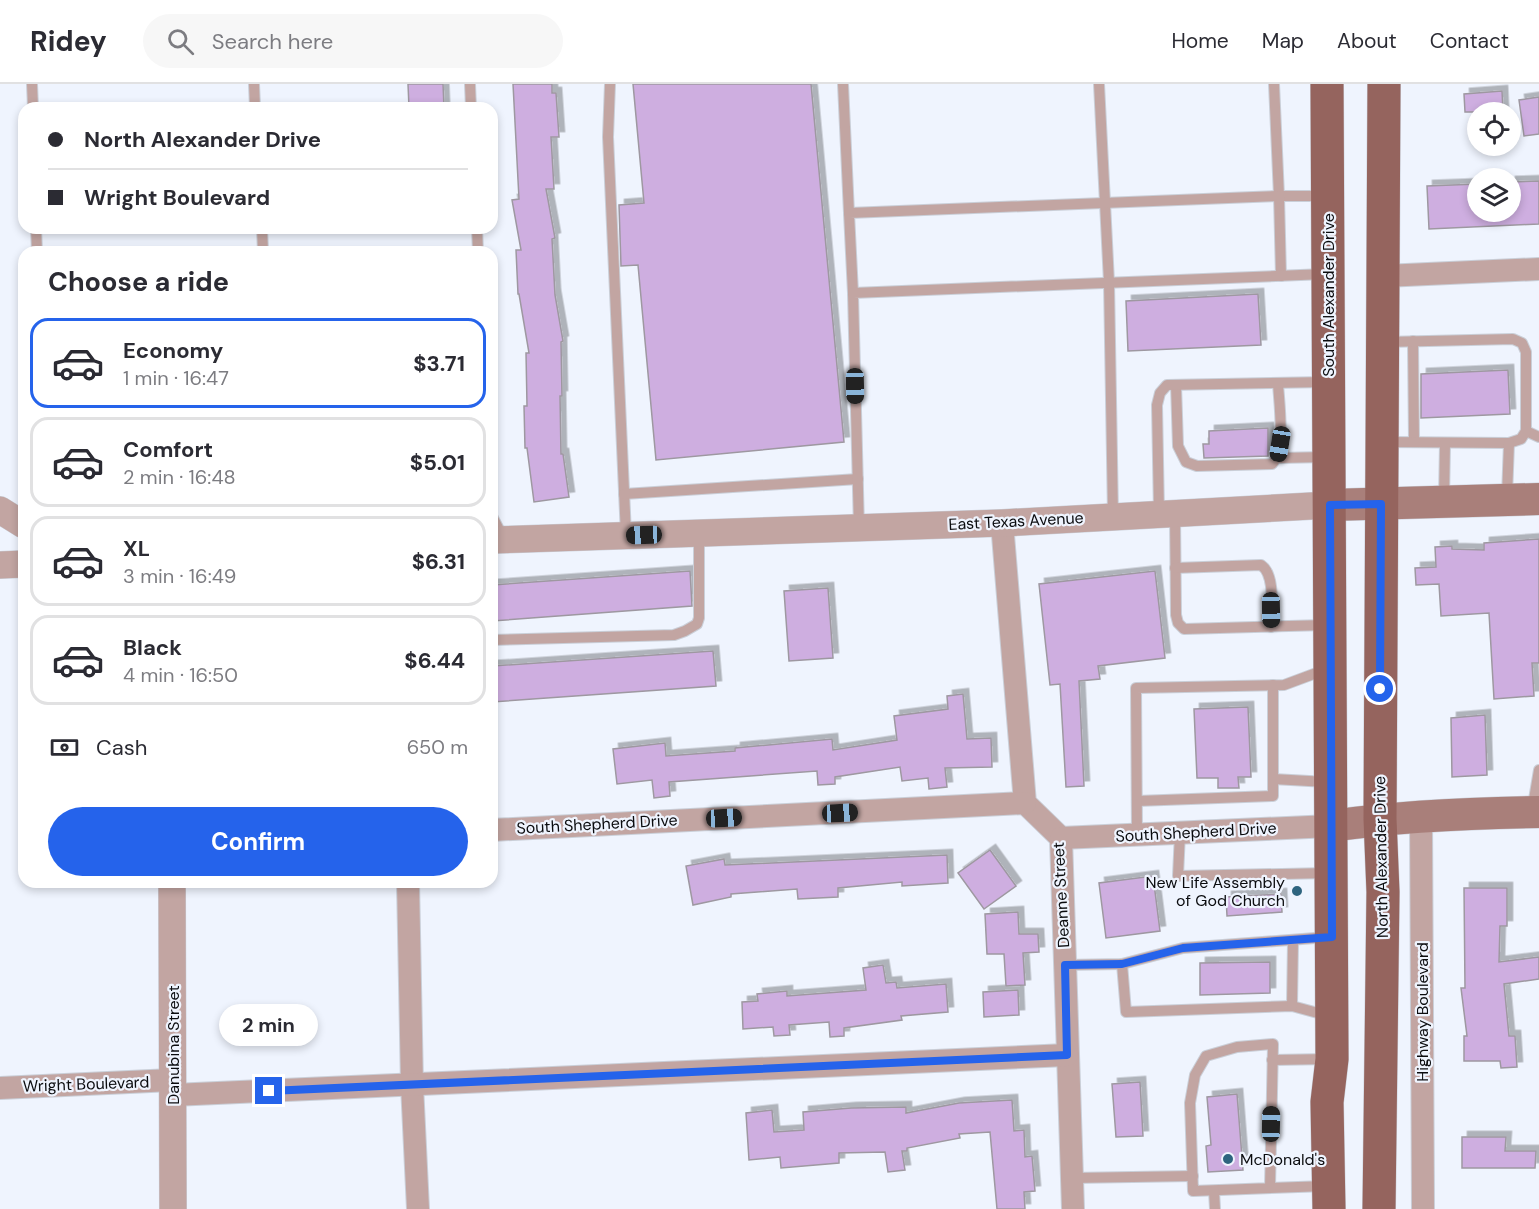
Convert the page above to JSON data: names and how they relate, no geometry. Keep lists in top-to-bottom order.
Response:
{
  "streets": {
    "main road": ["South Alexander Drive", "East Texas Avenue", "North Alexander Drive"],
    "street": [
      "South Shepherd Drive",
      "Deanne Street",
      "Highway Boulevard",
      "Danubina Street",
      "Wright Boulevard"
    ]
  },
  "crossings": [
    ["South Alexander Drive", "East Texas Avenue"],
    ["East Texas Avenue", "North Alexander Drive"],
    ["South Shepherd Drive", "Deanne Street"],
    ["Deanne Street", "Wright Boulevard"],
    ["Danubina Street", "Wright Boulevard"]
  ],
  "places": ["New Life Assembly of God Church", "McDonald's"],
  "page": {
    "header": "Ridey",
    "search": "Search here",
    "nav": [
      "Home",
      "Map",
      "About",
      "Contact"
    ],
    "banner": ["North Alexander Drive", "Wright Boulevard"],
    "heading": "Choose a ride",
    "list": [
      {
        "name": "Economy",
        "note": "1 min · 16:47",
        "value": "$3.71"
      },
      {
        "name": "Comfort",
        "note": "2 min · 16:48",
        "value": "$5.01"
      },
      {
        "name": "XL",
        "note": "3 min · 16:49",
        "value": "$6.31"
      },
      {
        "name": "Black",
        "note": "4 min · 16:50",
        "value": "$6.44"
      }
    ],
    "pay": ["Cash", "650 m"],
    "buttons": "Confirm",
    "bubble": "2 min"
  }
}
